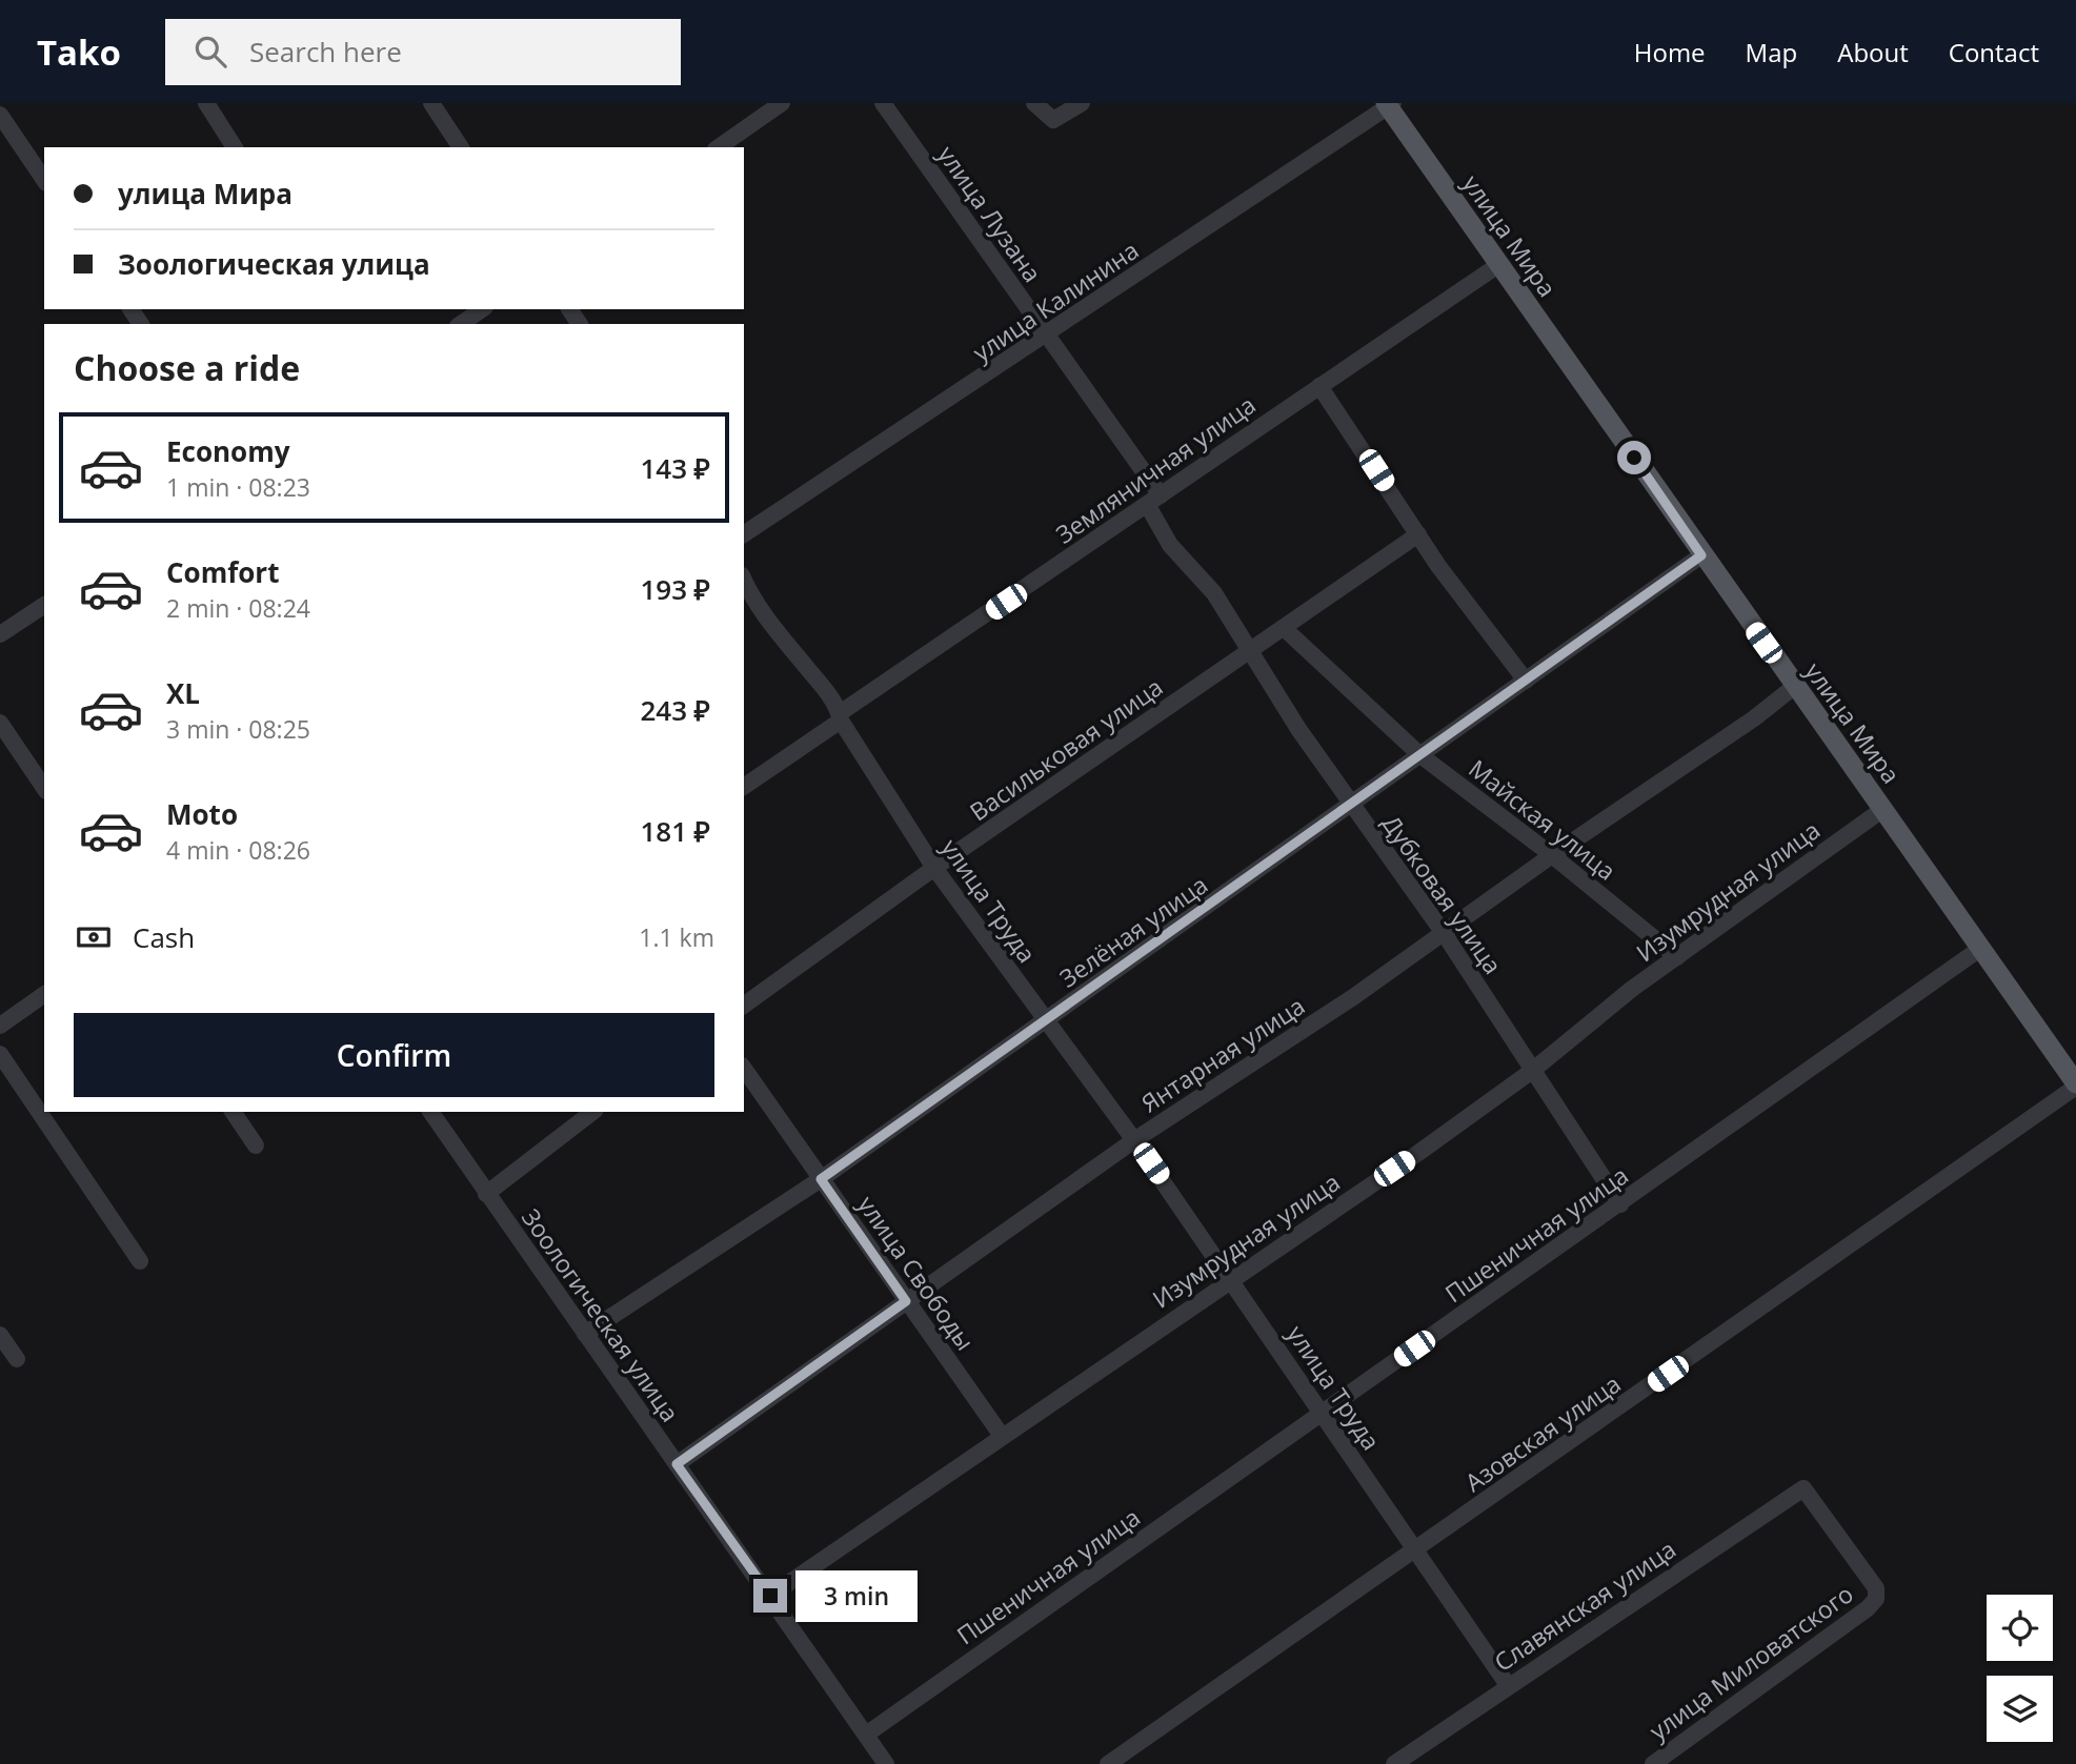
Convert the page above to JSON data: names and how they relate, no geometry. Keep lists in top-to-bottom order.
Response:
{
  "streets": {
    "main road": ["улица Мира"],
    "street": [
      "улица Лузана",
      "улица Калинина",
      "Земляничная улица",
      "Васильковая улица",
      "Майская улица",
      "Изумрудная улица",
      "Дубковая улица",
      "улица Труда",
      "Зелёная улица",
      "Янтарная улица",
      "Пшеничная улица",
      "улица Свободы",
      "Зоологическая улица",
      "Азовская улица",
      "Славянская улица",
      "улица Миловатского"
    ]
  },
  "crossings": [
    ["улица Лузана", "улица Калинина"],
    ["улица Лузана", "Земляничная улица"],
    ["улица Лузана", "Дубковая улица"],
    ["улица Мира", "улица Калинина"],
    ["улица Мира", "Земляничная улица"],
    ["улица Мира", "Изумрудная улица"],
    ["улица Мира", "Зелёная улица"],
    ["улица Мира", "Янтарная улица"],
    ["улица Мира", "Пшеничная улица"],
    ["улица Мира", "Азовская улица"],
    ["Земляничная улица", "Дубковая улица"],
    ["Земляничная улица", "улица Труда"],
    ["Васильковая улица", "Майская улица"],
    ["Васильковая улица", "Дубковая улица"],
    ["Васильковая улица", "улица Труда"],
    ["Майская улица", "Изумрудная улица"],
    ["Майская улица", "Зелёная улица"],
    ["Майская улица", "Янтарная улица"],
    ["Изумрудная улица", "Дубковая улица"],
    ["Изумрудная улица", "улица Труда"],
    ["Изумрудная улица", "улица Свободы"],
    ["Изумрудная улица", "Зоологическая улица"],
    ["Дубковая улица", "Зелёная улица"],
    ["Дубковая улица", "Янтарная улица"],
    ["Дубковая улица", "Пшеничная улица"],
    ["улица Труда", "Зелёная улица"],
    ["улица Труда", "Янтарная улица"],
    ["улица Труда", "Пшеничная улица"],
    ["улица Труда", "Азовская улица"],
    ["улица Труда", "Славянская улица"],
    ["Зелёная улица", "улица Свободы"],
    ["Зелёная улица", "Зоологическая улица"],
    ["Янтарная улица", "улица Свободы"],
    ["Янтарная улица", "Зоологическая улица"],
    ["Пшеничная улица", "Зоологическая улица"],
    ["Славянская улица", "улица Миловатского"]
  ],
  "page": {
    "header": "Tako",
    "search": "Search here",
    "nav": [
      "Home",
      "Map",
      "About",
      "Contact"
    ],
    "banner": ["улица Мира", "Зоологическая улица"],
    "heading": "Choose a ride",
    "list": [
      {
        "name": "Economy",
        "note": "1 min · 08:23",
        "value": "143 ₽"
      },
      {
        "name": "Comfort",
        "note": "2 min · 08:24",
        "value": "193 ₽"
      },
      {
        "name": "XL",
        "note": "3 min · 08:25",
        "value": "243 ₽"
      },
      {
        "name": "Moto",
        "note": "4 min · 08:26",
        "value": "181 ₽"
      }
    ],
    "pay": ["Cash", "1.1 km"],
    "buttons": "Confirm",
    "bubble": "3 min"
  }
}
